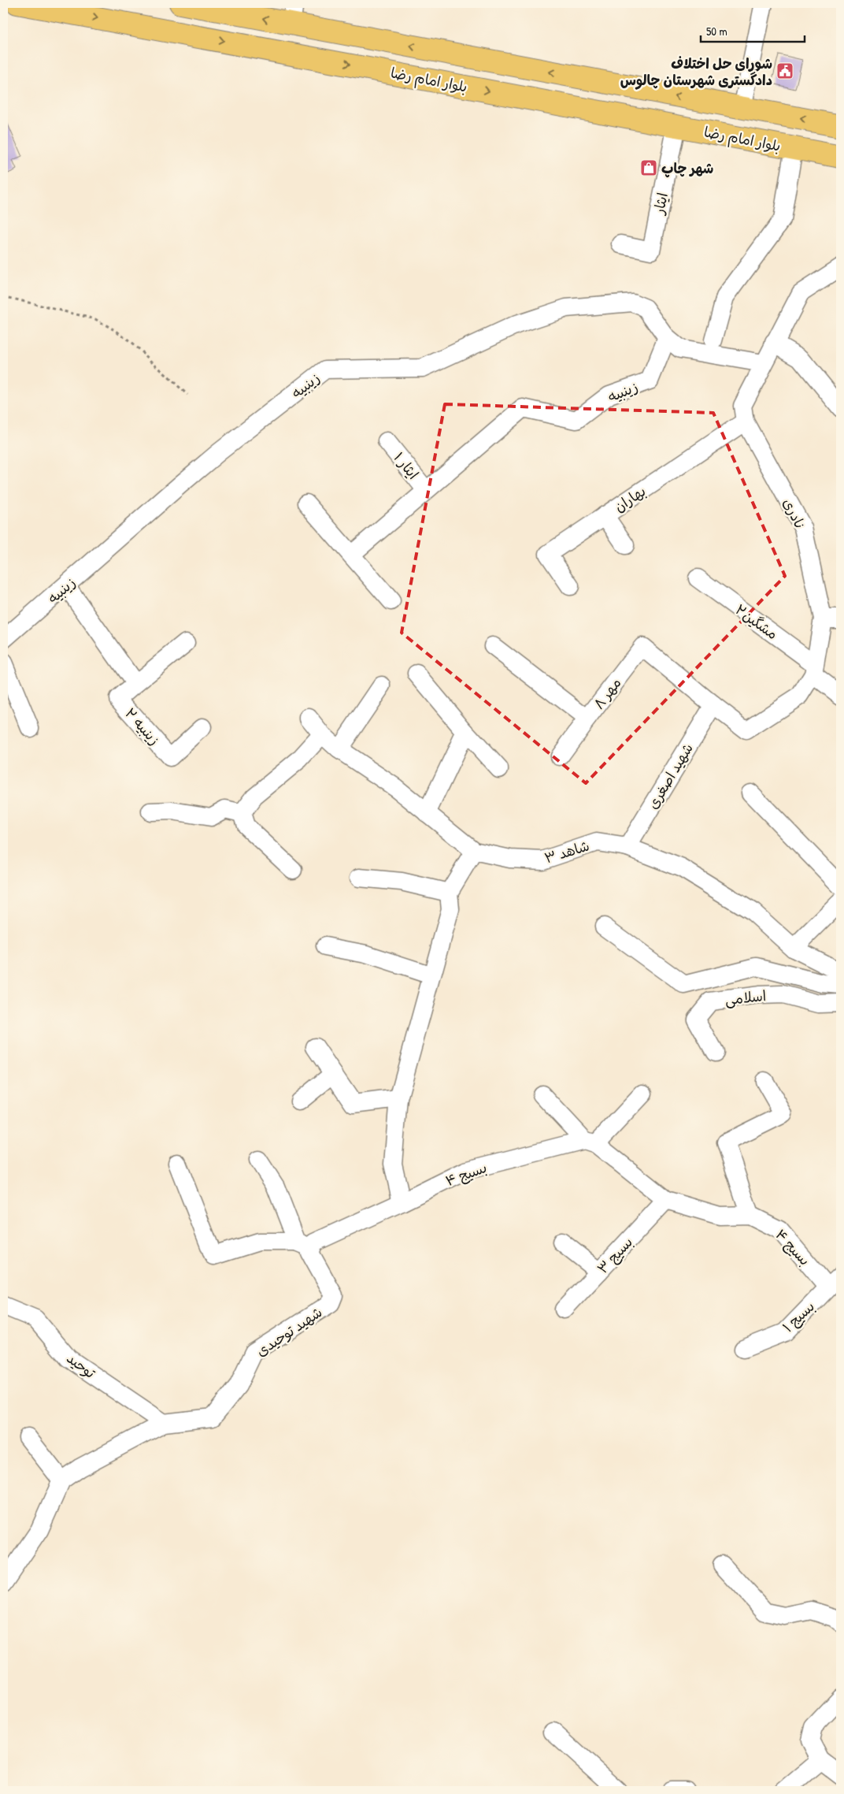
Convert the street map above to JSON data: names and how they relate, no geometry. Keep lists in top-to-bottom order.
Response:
{
  "streets": {
    "main road": ["بلوار امام رضا"],
    "street": [
      "ایثار",
      "زینبیه",
      "ایثار ۱",
      "بهاران",
      "نادری",
      "مشگین۲",
      "مهر ۸",
      "زینبیه ۲",
      "شهید اصغری",
      "شاهد ۳",
      "اسلامی",
      "بسیج ۴",
      "بسیج ۳",
      "بسیج ۱",
      "شهید توحیدی",
      "توحید"
    ]
  },
  "crossings": [
    ["بلوار امام رضا", "ایثار"],
    ["زینبیه", "ایثار ۱"],
    ["زینبیه", "نادری"],
    ["زینبیه", "زینبیه ۲"],
    ["بهاران", "نادری"],
    ["نادری", "مشگین۲"],
    ["نادری", "مهر ۸"],
    ["نادری", "شهید اصغری"],
    ["مهر ۸", "شهید اصغری"],
    ["شهید اصغری", "شاهد ۳"],
    ["بسیج ۴", "بسیج ۳"],
    ["بسیج ۴", "بسیج ۱"],
    ["شهید توحیدی", "توحید"]
  ],
  "places": {
    "public building": ["شورای حل اختلاف دادگستری شهرستان چالوس"],
    "shop": ["شهر چاپ"]
  },
  "scale_bar": "50 m"
}
